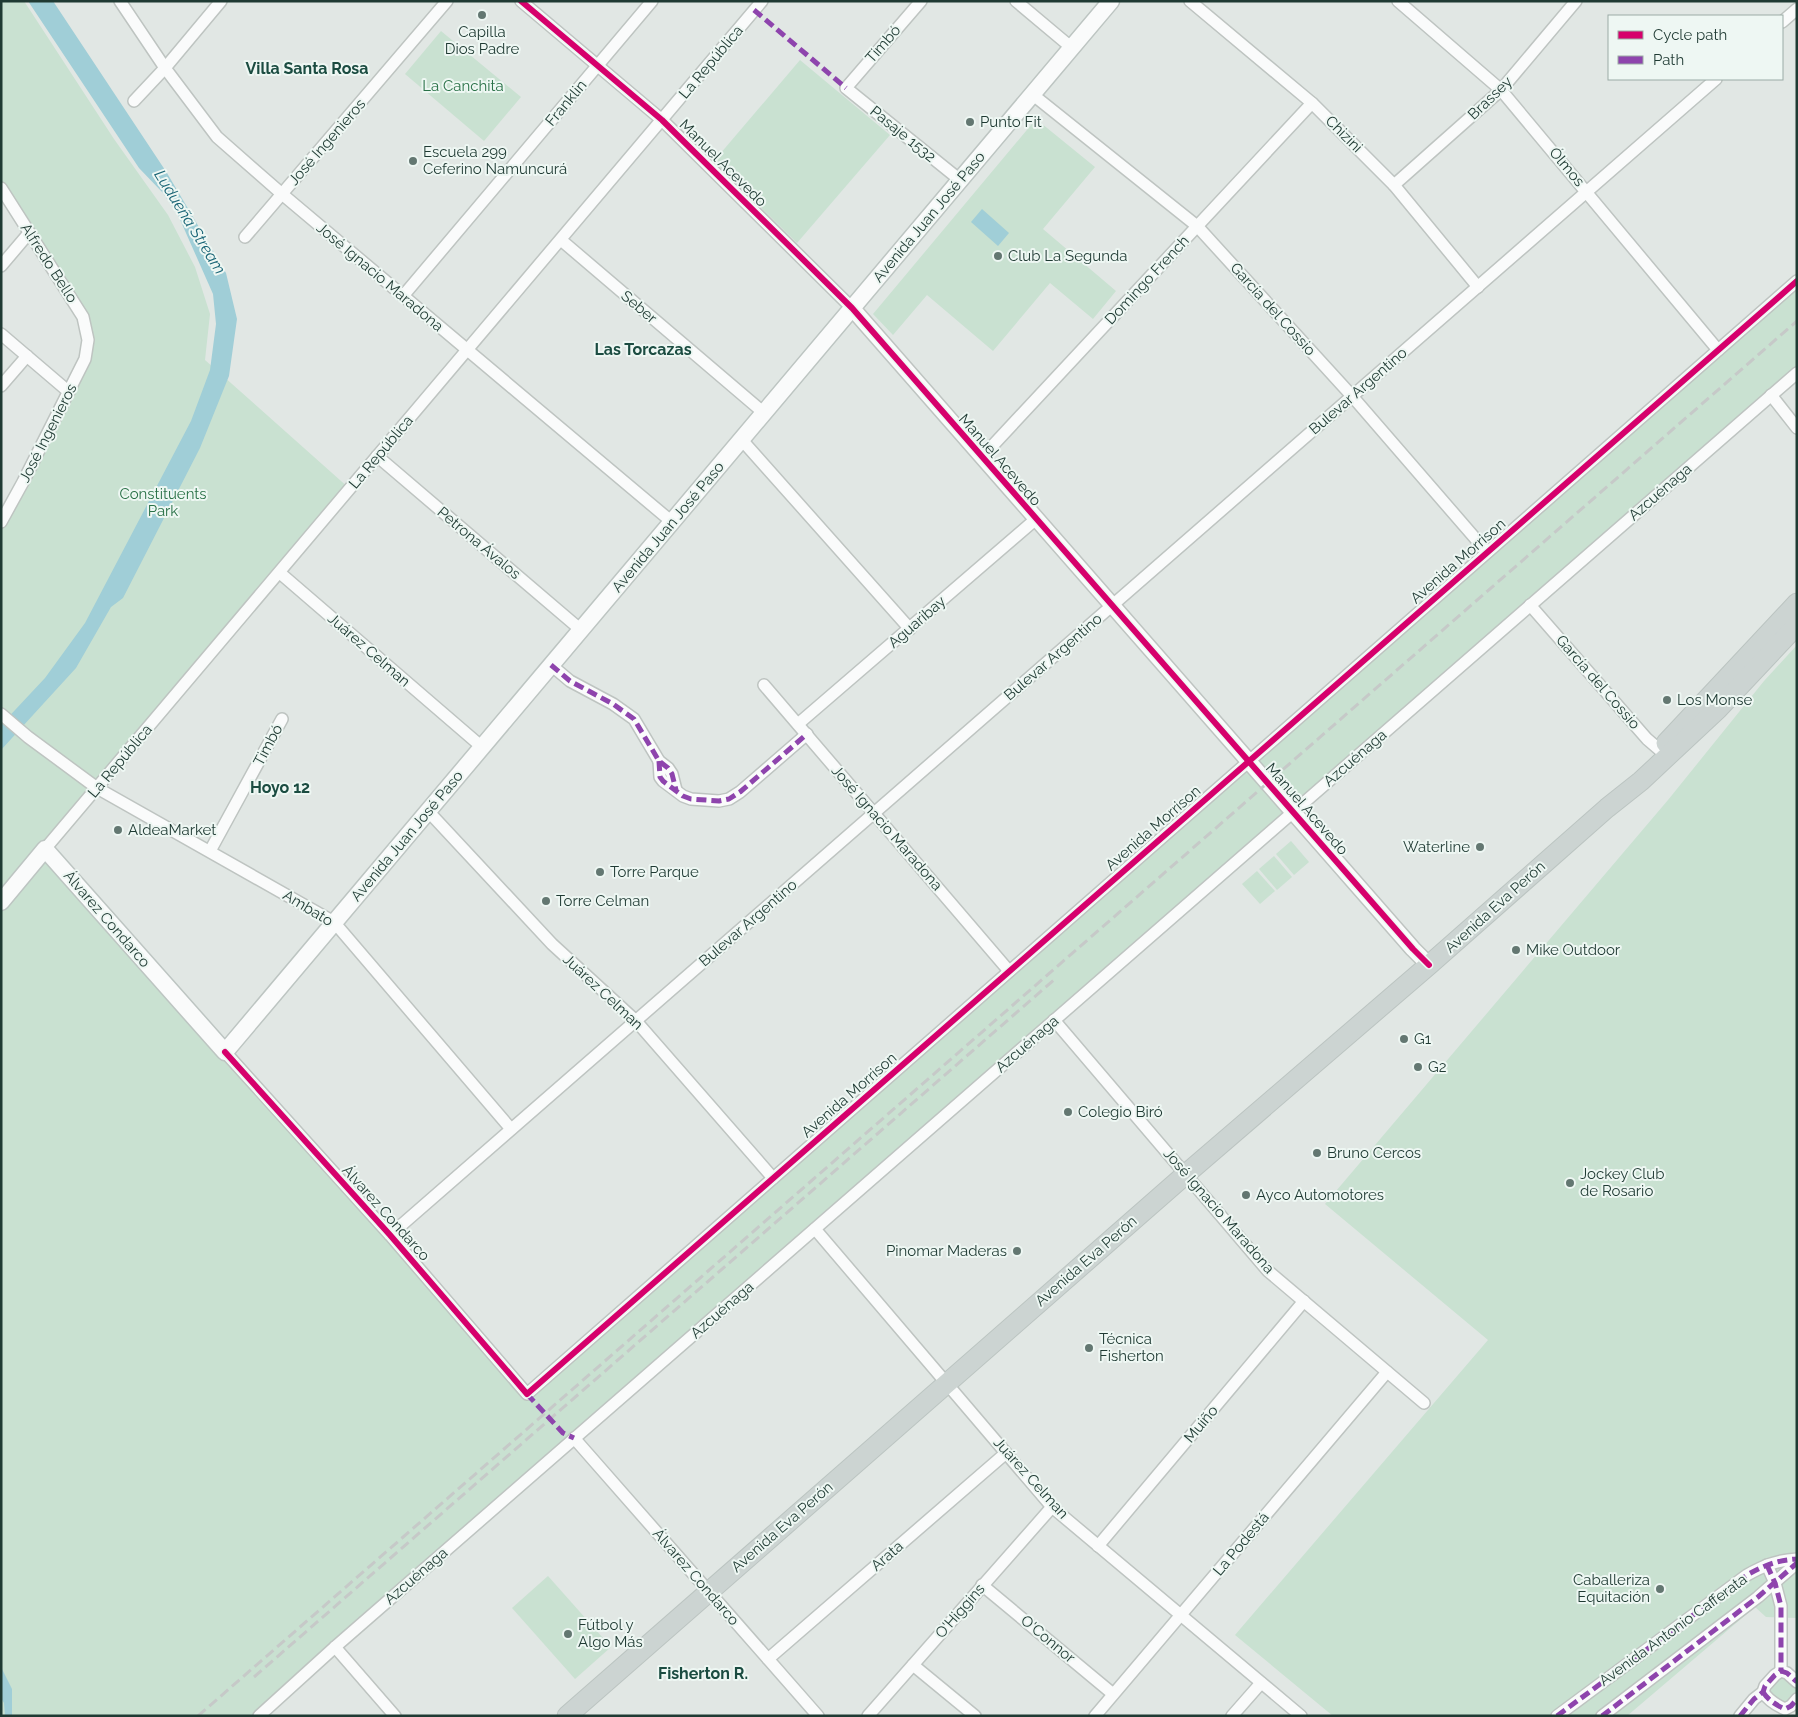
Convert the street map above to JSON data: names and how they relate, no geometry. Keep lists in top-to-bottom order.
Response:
{
  "streets": {
    "main road": [
      "La República",
      "Avenida Juan José Paso",
      "Avenida Eva Perón",
      "Álvarez Condarco"
    ],
    "street": [
      "Timbó",
      "Brassey",
      "Franklin",
      "Pasaje 1532",
      "Chizini",
      "José Ingenieros",
      "Manuel Acevedo",
      "Ólmos",
      "Alfredo Bello",
      "José Ignacio Maradona",
      "Domingo French",
      "Seber",
      "García del Cossio",
      "Bulevar Argentino",
      "Azcuénaga",
      "Petrona Ávalos",
      "Avenida Morrison",
      "Aguaribay",
      "Juárez Celman",
      "Ambato",
      "Muiño",
      "La Podestá",
      "Arata",
      "O'Higgins",
      "Avenida Antonio Cafferata",
      "O'Connor"
    ]
  },
  "crossings": [
    ["Timbó", "Pasaje 1532"],
    ["Timbó", "Ambato"],
    ["La República", "Manuel Acevedo"],
    ["La República", "José Ignacio Maradona"],
    ["La República", "Seber"],
    ["La República", "Petrona Ávalos"],
    ["La República", "Juárez Celman"],
    ["La República", "Ambato"],
    ["La República", "Álvarez Condarco"],
    ["Brassey", "Chizini"],
    ["Brassey", "Ólmos"],
    ["Franklin", "Manuel Acevedo"],
    ["Franklin", "José Ignacio Maradona"],
    ["Pasaje 1532", "Avenida Juan José Paso"],
    ["Chizini", "Domingo French"],
    ["Chizini", "Bulevar Argentino"],
    ["José Ingenieros", "Alfredo Bello"],
    ["José Ingenieros", "José Ignacio Maradona"],
    ["Manuel Acevedo", "Avenida Juan José Paso"],
    ["Manuel Acevedo", "Domingo French"],
    ["Manuel Acevedo", "Bulevar Argentino"],
    ["Manuel Acevedo", "Azcuénaga"],
    ["Manuel Acevedo", "Avenida Morrison"],
    ["Manuel Acevedo", "Aguaribay"],
    ["Manuel Acevedo", "Avenida Eva Perón"],
    ["Ólmos", "Bulevar Argentino"],
    ["Ólmos", "Avenida Morrison"],
    ["Avenida Juan José Paso", "José Ignacio Maradona"],
    ["Avenida Juan José Paso", "Seber"],
    ["Avenida Juan José Paso", "García del Cossio"],
    ["Avenida Juan José Paso", "Petrona Ávalos"],
    ["Avenida Juan José Paso", "Juárez Celman"],
    ["Avenida Juan José Paso", "Ambato"],
    ["Avenida Juan José Paso", "Álvarez Condarco"],
    ["José Ignacio Maradona", "Bulevar Argentino"],
    ["José Ignacio Maradona", "Azcuénaga"],
    ["José Ignacio Maradona", "Avenida Morrison"],
    ["José Ignacio Maradona", "Aguaribay"],
    ["José Ignacio Maradona", "Avenida Eva Perón"],
    ["José Ignacio Maradona", "Muiño"],
    ["José Ignacio Maradona", "La Podestá"],
    ["Domingo French", "García del Cossio"],
    ["García del Cossio", "Bulevar Argentino"],
    ["García del Cossio", "Azcuénaga"],
    ["García del Cossio", "Avenida Morrison"],
    ["García del Cossio", "Avenida Eva Perón"],
    ["Bulevar Argentino", "Juárez Celman"],
    ["Bulevar Argentino", "Ambato"],
    ["Bulevar Argentino", "Álvarez Condarco"],
    ["Azcuénaga", "Juárez Celman"],
    ["Azcuénaga", "Álvarez Condarco"],
    ["Avenida Morrison", "Juárez Celman"],
    ["Avenida Morrison", "Álvarez Condarco"],
    ["Juárez Celman", "Avenida Eva Perón"],
    ["Juárez Celman", "Muiño"],
    ["Juárez Celman", "La Podestá"],
    ["Juárez Celman", "Arata"],
    ["Juárez Celman", "O'Higgins"],
    ["Avenida Eva Perón", "Álvarez Condarco"],
    ["Álvarez Condarco", "Arata"],
    ["La Podestá", "O'Connor"],
    ["O'Higgins", "O'Connor"]
  ],
  "districts": [
    "Villa Santa Rosa",
    "Las Torcazas",
    "Hoyo 12",
    "Fisherton R."
  ],
  "water": ["Ludueña Stream"],
  "parks": ["La Canchita", "Constituents Park"],
  "places": [
    "Capilla Dios Padre",
    "Punto Fit",
    "Escuela 299 Ceferino Namuncurá",
    "Club La Segunda",
    "Los Monse",
    "AldeaMarket",
    "Waterline",
    "Torre Parque",
    "Torre Celman",
    "Mike Outdoor",
    "G1",
    "G2",
    "Colegio Biró",
    "Bruno Cercos",
    "Jockey Club de Rosario",
    "Ayco Automotores",
    "Pinomar Maderas",
    "Técnica Fisherton",
    "Caballeriza Equitación",
    "Fútbol y Algo Más"
  ],
  "legend": ["Cycle path", "Path"]
}
